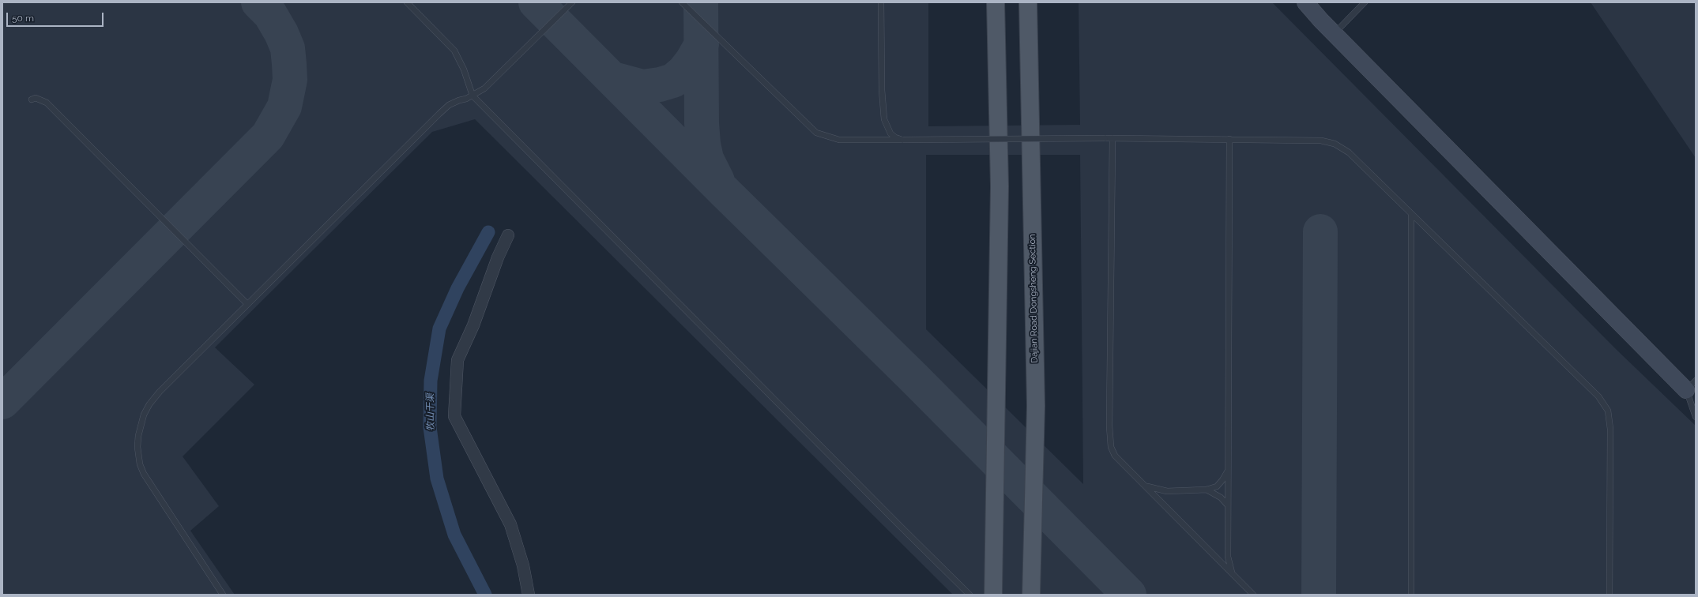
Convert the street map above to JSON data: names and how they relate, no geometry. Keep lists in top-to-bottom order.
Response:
{
  "streets": {
    "main road": ["Dajian Road Dongsheng Section"]
  },
  "water": ["牧山干渠"],
  "scale_bar": "50 m"
}
